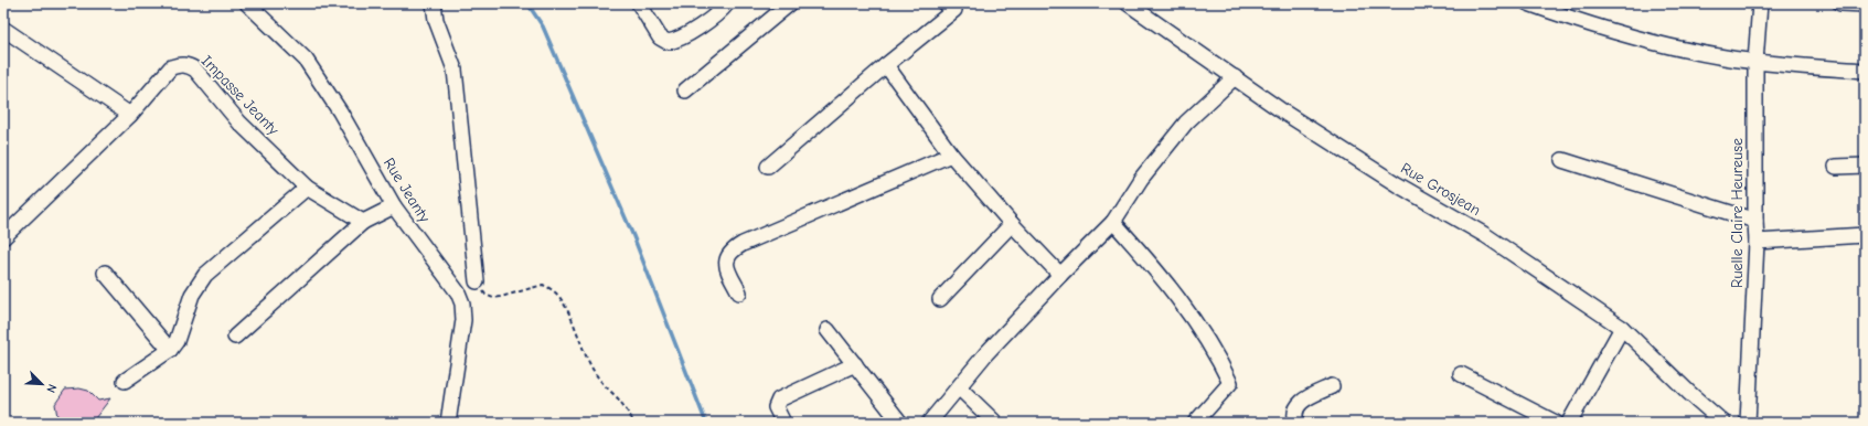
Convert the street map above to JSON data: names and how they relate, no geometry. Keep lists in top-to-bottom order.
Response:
{
  "streets": {
    "street": [
      "Impasse Jeanty",
      "Rue Grosjean",
      "Rue Jeanty",
      "Ruelle Claire Heureuse"
    ]
  },
  "north": "bottom right"
}
